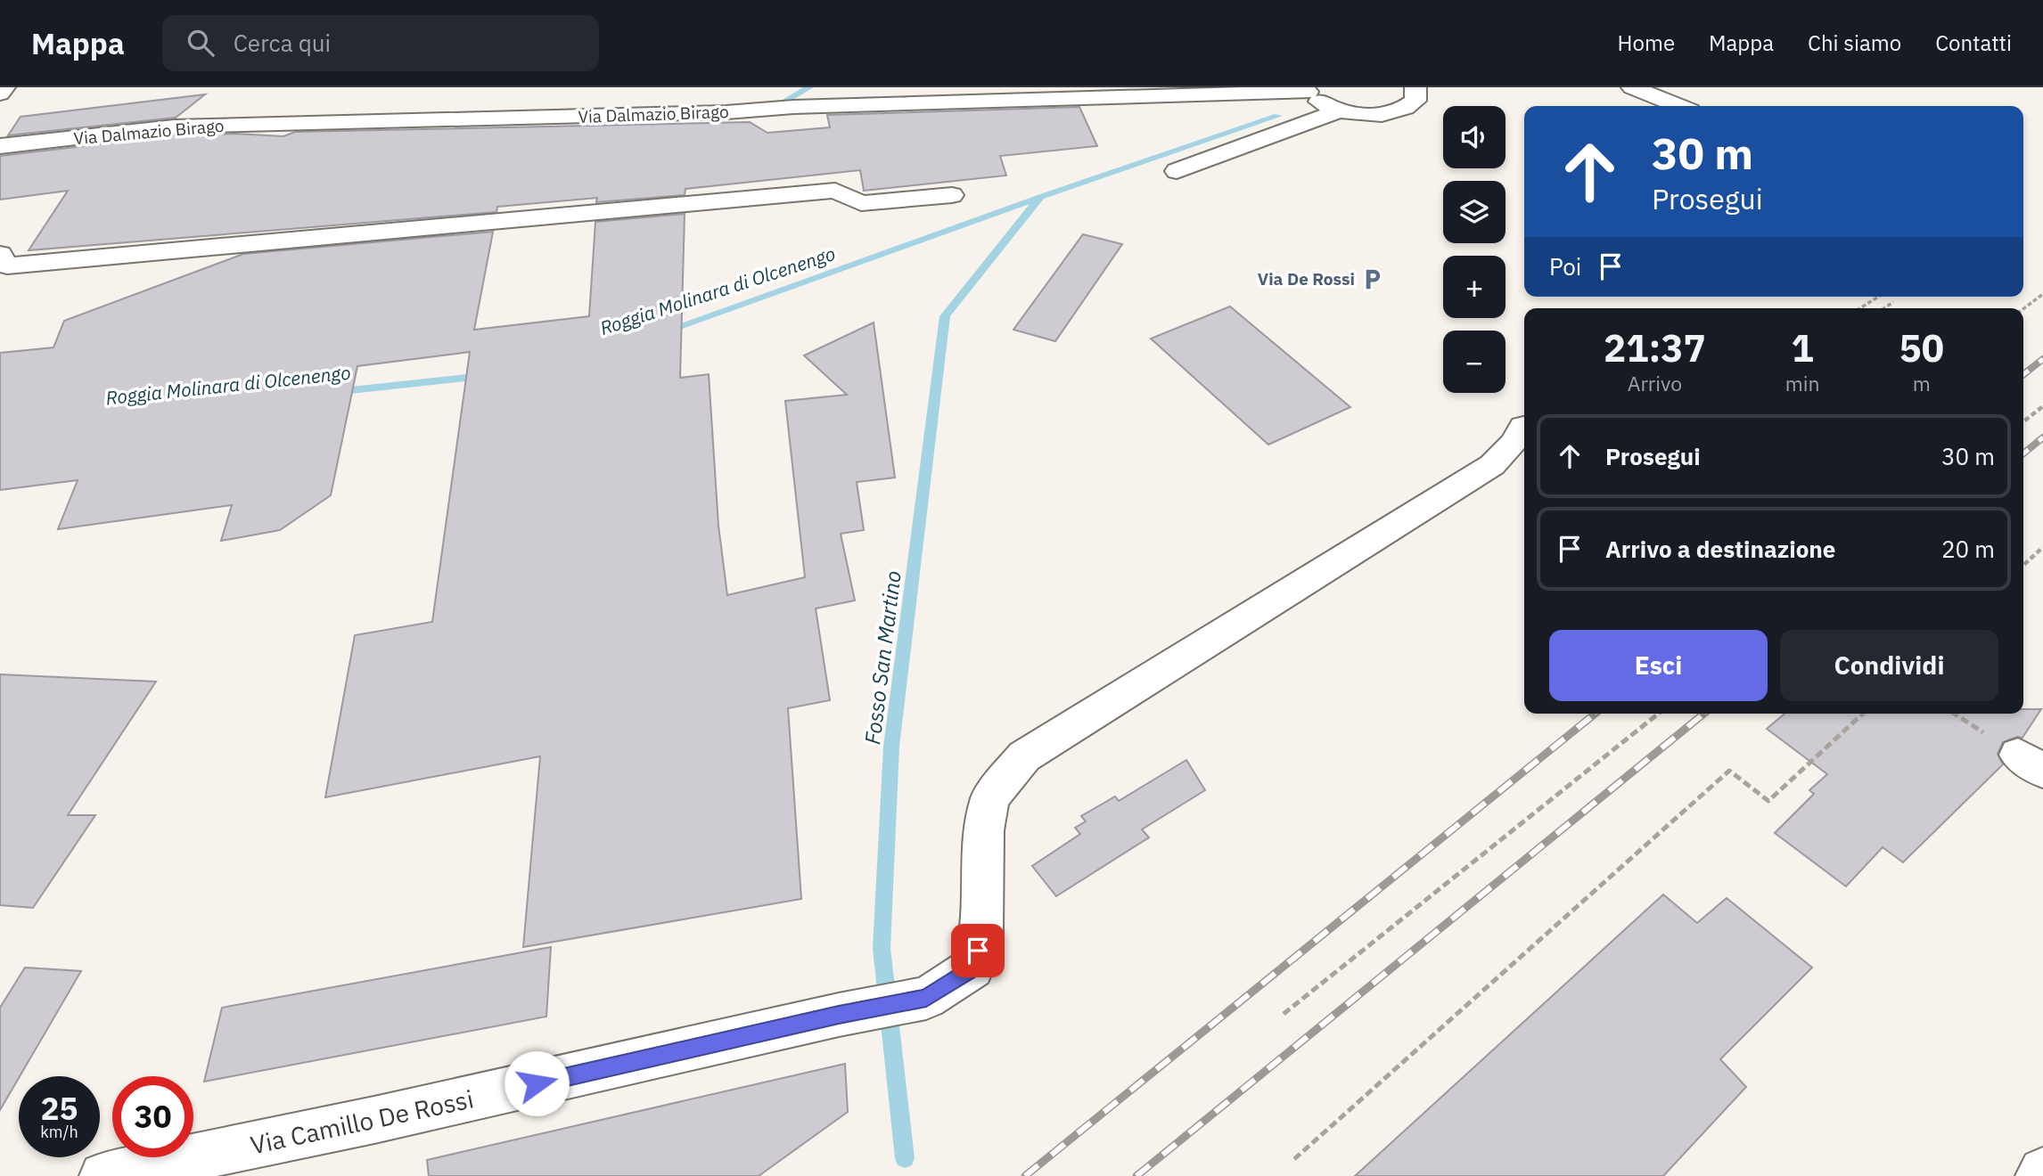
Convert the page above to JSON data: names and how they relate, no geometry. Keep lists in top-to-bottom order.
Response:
{
  "streets": {
    "street": ["Via Dalmazio Birago", "Via Camillo De Rossi"]
  },
  "water": ["Roggia Molinara di Olcenengo", "Fosso San Martino"],
  "places": {
    "parking": ["Via De Rossi"]
  },
  "page": {
    "header": "Mappa",
    "search": "Cerca qui",
    "nav": [
      "Home",
      "Mappa",
      "Chi siamo",
      "Contatti"
    ],
    "map_buttons": ["+", "−"],
    "turn": ["30 m", "Prosegui"],
    "then": "Poi",
    "eta": [
      "21:37",
      "Arrivo",
      "1",
      "min",
      "50",
      "m"
    ],
    "list": [
      {
        "name": "Prosegui",
        "value": "30 m"
      },
      {
        "name": "Arrivo a destinazione",
        "value": "20 m"
      }
    ],
    "buttons": ["Esci", "Condividi"],
    "speed": "25 km/h",
    "limit": "30"
  }
}
